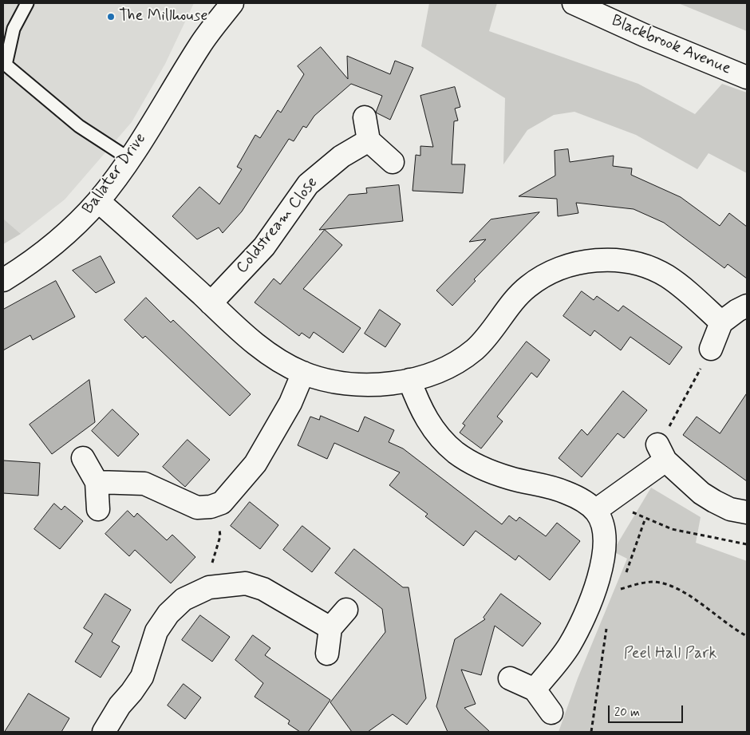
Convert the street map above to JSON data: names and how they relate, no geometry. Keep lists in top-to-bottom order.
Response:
{
  "streets": {
    "street": ["Blackbrook Avenue", "Ballater Drive", "Coldstream Close"]
  },
  "parks": ["Peel Hall Park"],
  "places": ["The Millhouse"],
  "scale_bar": "20 m"
}
